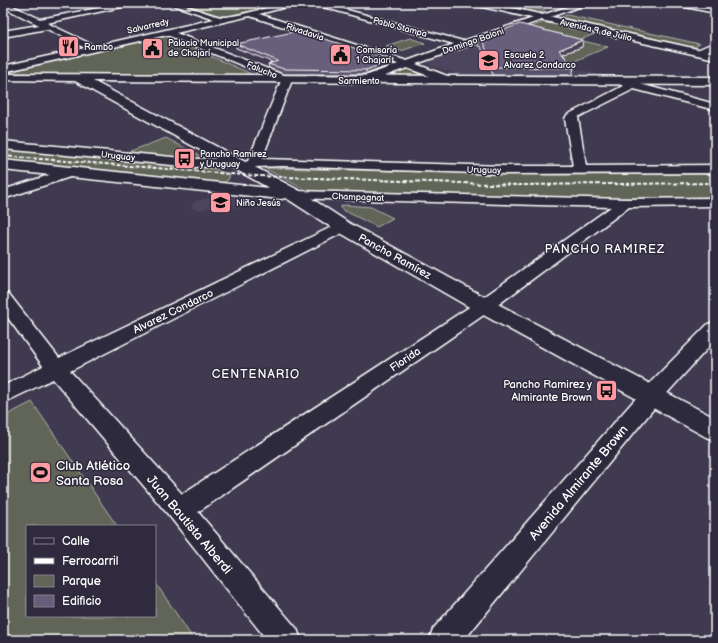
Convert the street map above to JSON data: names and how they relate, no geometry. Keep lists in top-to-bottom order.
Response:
{
  "streets": {
    "street": [
      "Salvarredy",
      "Pablo Stampa",
      "Avenida 9 de Julio",
      "Rivadavia",
      "Domingo Baloni",
      "Falucho",
      "Sarmiento",
      "Uruguay",
      "Champagnat",
      "Pancho Ramírez",
      "Alvarez Condarco",
      "Florida",
      "Avenida Almirante Brown",
      "Juan Bautista Alberdi"
    ]
  },
  "crossings": [
    ["Salvarredy", "Rivadavia"],
    ["Salvarredy", "Falucho"],
    ["Pablo Stampa", "Domingo Baloni"],
    ["Avenida 9 de Julio", "Domingo Baloni"],
    ["Rivadavia", "Domingo Baloni"],
    ["Rivadavia", "Sarmiento"],
    ["Domingo Baloni", "Sarmiento"],
    ["Falucho", "Sarmiento"],
    ["Falucho", "Uruguay"],
    ["Falucho", "Pancho Ramírez"],
    ["Sarmiento", "Pancho Ramírez"],
    ["Uruguay", "Pancho Ramírez"],
    ["Champagnat", "Pancho Ramírez"],
    ["Champagnat", "Florida"],
    ["Pancho Ramírez", "Alvarez Condarco"],
    ["Pancho Ramírez", "Florida"],
    ["Pancho Ramírez", "Avenida Almirante Brown"],
    ["Alvarez Condarco", "Juan Bautista Alberdi"],
    ["Florida", "Juan Bautista Alberdi"]
  ],
  "districts": ["PANCHO RAMIREZ", "CENTENARIO"],
  "places": {
    "restaurant": ["Rambo"],
    "public building": ["Palacio Municipal de Chajarí", "Comisaría 1 Chajarí"],
    "school or university": ["Escuela 2 Alvarez Condarco", "Niño Jesús"],
    "bus stop": ["Pancho Ramirez y Uruguay", "Pancho Ramirez y Almirante Brown"],
    "sports": ["Club Atlético Santa Rosa"]
  },
  "legend": [
    "Calle",
    "Ferrocarril",
    "Parque",
    "Edificio"
  ]
}
